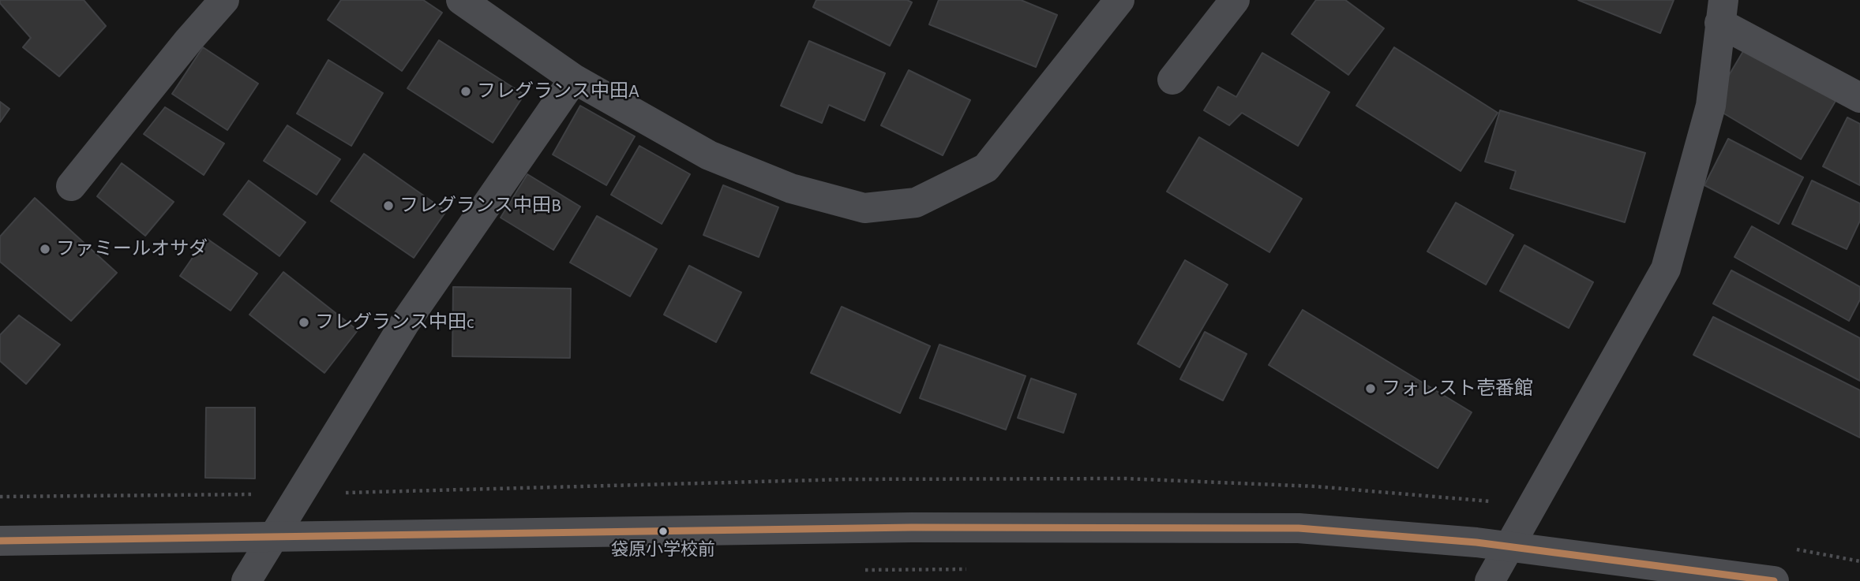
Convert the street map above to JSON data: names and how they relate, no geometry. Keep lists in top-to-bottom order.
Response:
{
  "places": [
    "フレグランス中田A",
    "フレグランス中田B",
    "ファミールオサダ",
    "フレグランス中田c",
    "フォレスト壱番館",
    "袋原小学校前"
  ]
}
